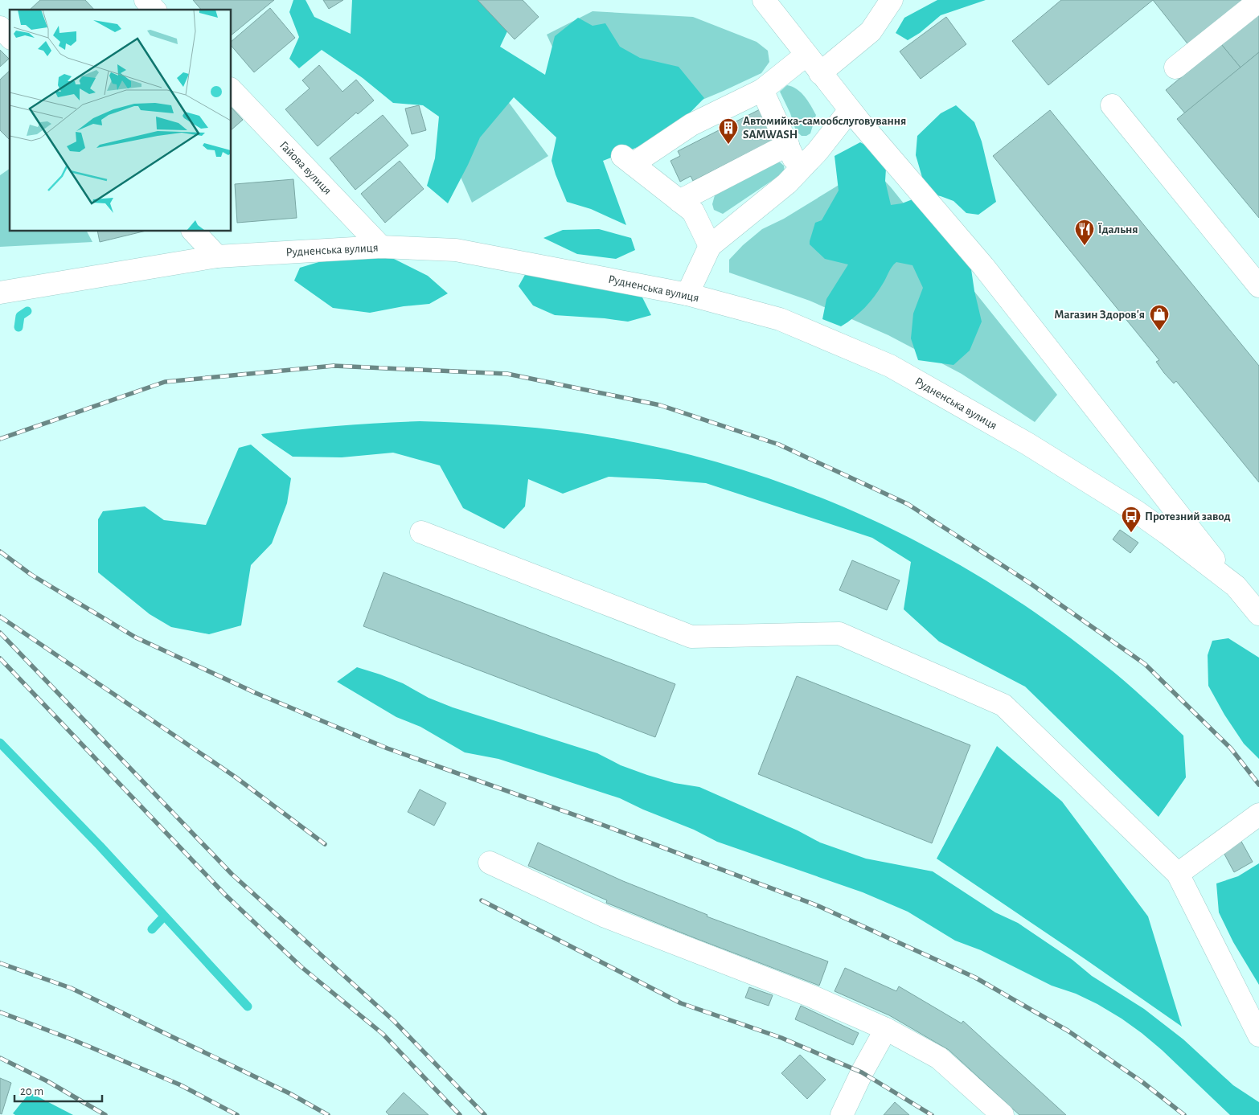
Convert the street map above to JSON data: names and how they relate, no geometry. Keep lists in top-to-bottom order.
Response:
{
  "streets": {
    "street": ["Гайова вулиця", "Рудненська вулиця"]
  },
  "crossings": [
    ["Гайова вулиця", "Рудненська вулиця"]
  ],
  "places": {
    "building": ["Автомийка-самообслуговування SAMWASH"],
    "restaurant": ["Їдальня"],
    "shop": ["Магазин Здоров'я"],
    "bus stop": ["Протезний завод"]
  },
  "scale_bar": "20 m"
}
